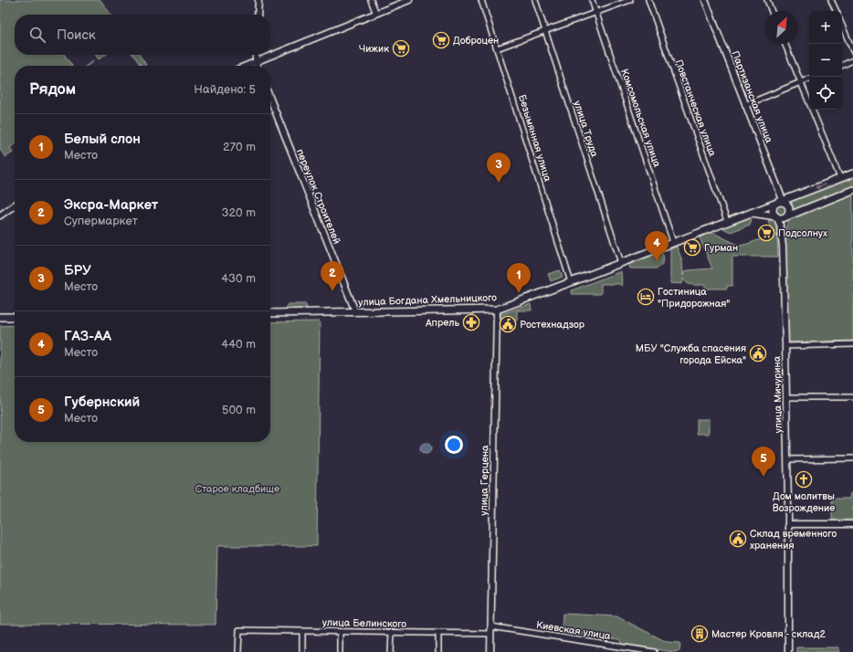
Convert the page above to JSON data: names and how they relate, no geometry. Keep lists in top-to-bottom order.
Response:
{
  "streets": {
    "main road": ["улица Богдана Хмельницкого"],
    "street": [
      "Партизанская улица",
      "Повстанческая улица",
      "Комсомольская улица",
      "улица Труда",
      "Безымянная улица",
      "переулок Строителей",
      "улица Мичурина",
      "улица Герцена",
      "улица Белинского",
      "Киевская улица"
    ]
  },
  "crossings": [
    ["Партизанская улица", "улица Богдана Хмельницкого"],
    ["Партизанская улица", "улица Мичурина"],
    ["Повстанческая улица", "улица Богдана Хмельницкого"],
    ["Комсомольская улица", "улица Богдана Хмельницкого"],
    ["улица Труда", "улица Богдана Хмельницкого"],
    ["Безымянная улица", "улица Богдана Хмельницкого"],
    ["переулок Строителей", "улица Богдана Хмельницкого"],
    ["улица Богдана Хмельницкого", "улица Мичурина"],
    ["улица Богдана Хмельницкого", "улица Герцена"],
    ["улица Герцена", "улица Белинского"],
    ["улица Герцена", "Киевская улица"]
  ],
  "parks": ["Старое кладбище"],
  "places": {
    "supermarket": [
      "Доброцен",
      "Чижик",
      "Подсолнух",
      "Гурман"
    ],
    "hotel": ["Гостиница \"Придорожная\""],
    "pharmacy": ["Апрель"],
    "public building": ["Ростехнадзор", "МБУ \"Служба спасения города Ейска\"", "Склад временного хранения"],
    "church": ["Дом молитвы Возрождение"],
    "building": ["Мастер Кровля - склад2"]
  },
  "north": "top right",
  "page": {
    "map_buttons": ["+", "−"],
    "search": "Поиск",
    "heading": ["Рядом", "Найдено: 5"],
    "list": [
      {
        "mark": "1",
        "name": "Белый слон",
        "note": "Место",
        "value": "270 m"
      },
      {
        "mark": "2",
        "name": "Эксра-Маркет",
        "note": "Супермаркет",
        "value": "320 m"
      },
      {
        "mark": "3",
        "name": "БРУ",
        "note": "Место",
        "value": "430 m"
      },
      {
        "mark": "4",
        "name": "ГАЗ-АА",
        "note": "Место",
        "value": "440 m"
      },
      {
        "mark": "5",
        "name": "Губернский",
        "note": "Место",
        "value": "500 m"
      }
    ],
    "pins": [
      "3",
      "4",
      "2",
      "1",
      "5"
    ]
  }
}
